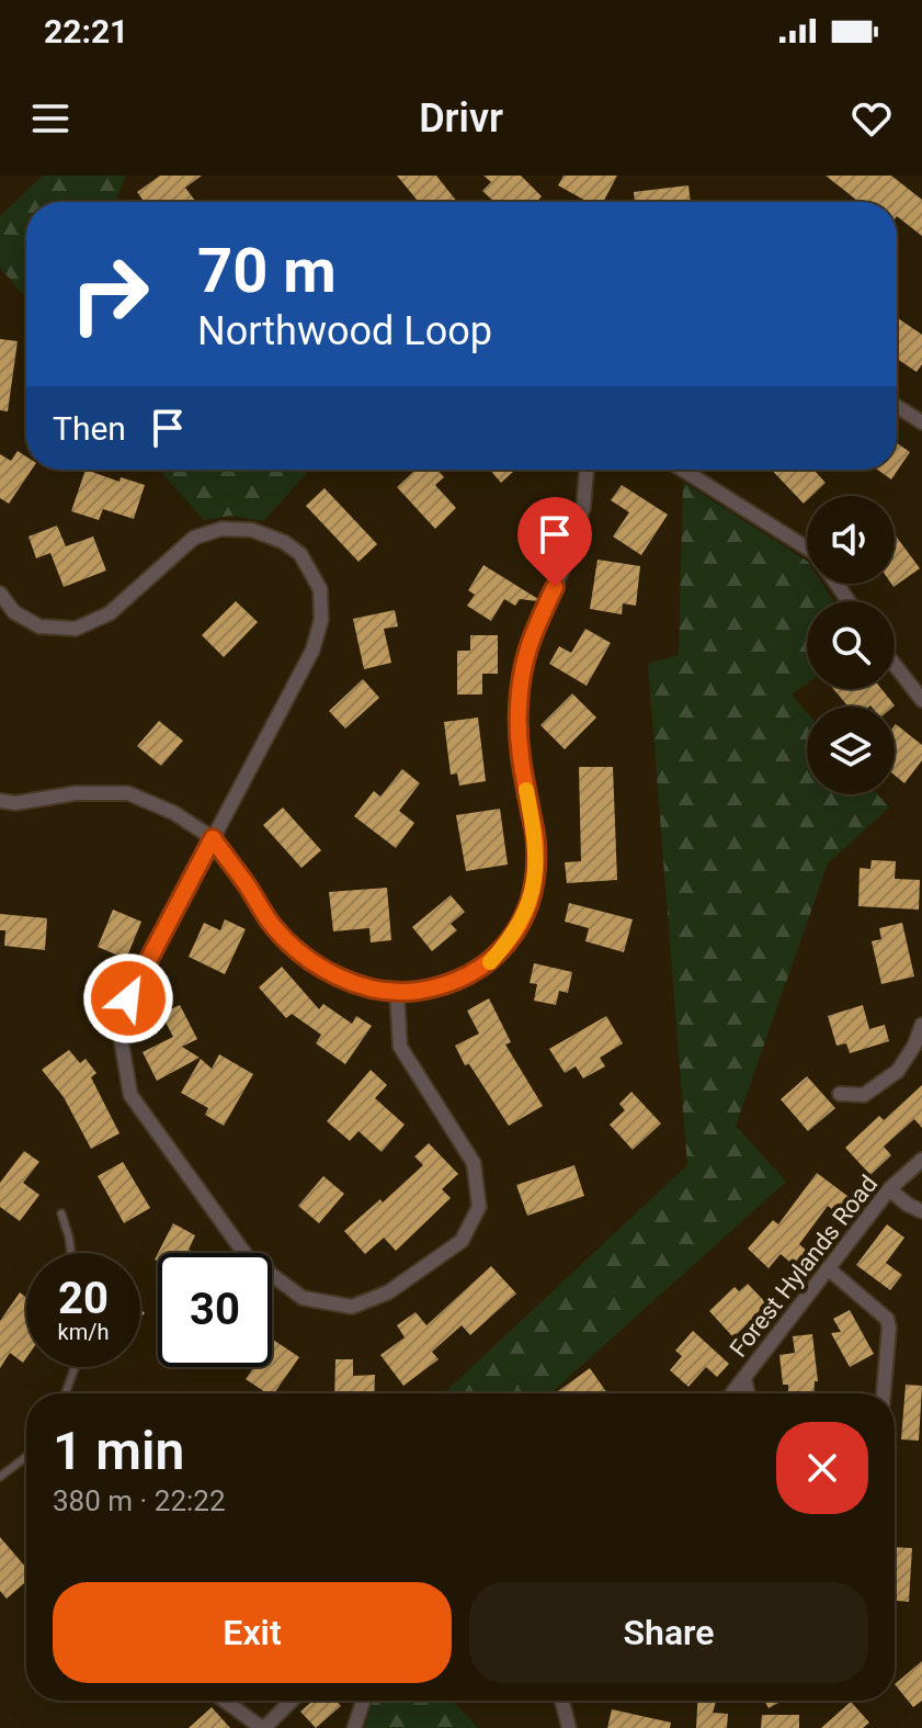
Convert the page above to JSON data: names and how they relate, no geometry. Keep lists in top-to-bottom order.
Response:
{
  "streets": {
    "street": ["Forest Hylands Road"]
  },
  "page": {
    "status": "22:21",
    "header": "Drivr",
    "turn": ["70 m", "Northwood Loop"],
    "then": "Then",
    "speed": "20 km/h",
    "limit": "30",
    "heading": ["1 min", "380 m · 22:22"],
    "buttons": ["Exit", "Share"]
  }
}
